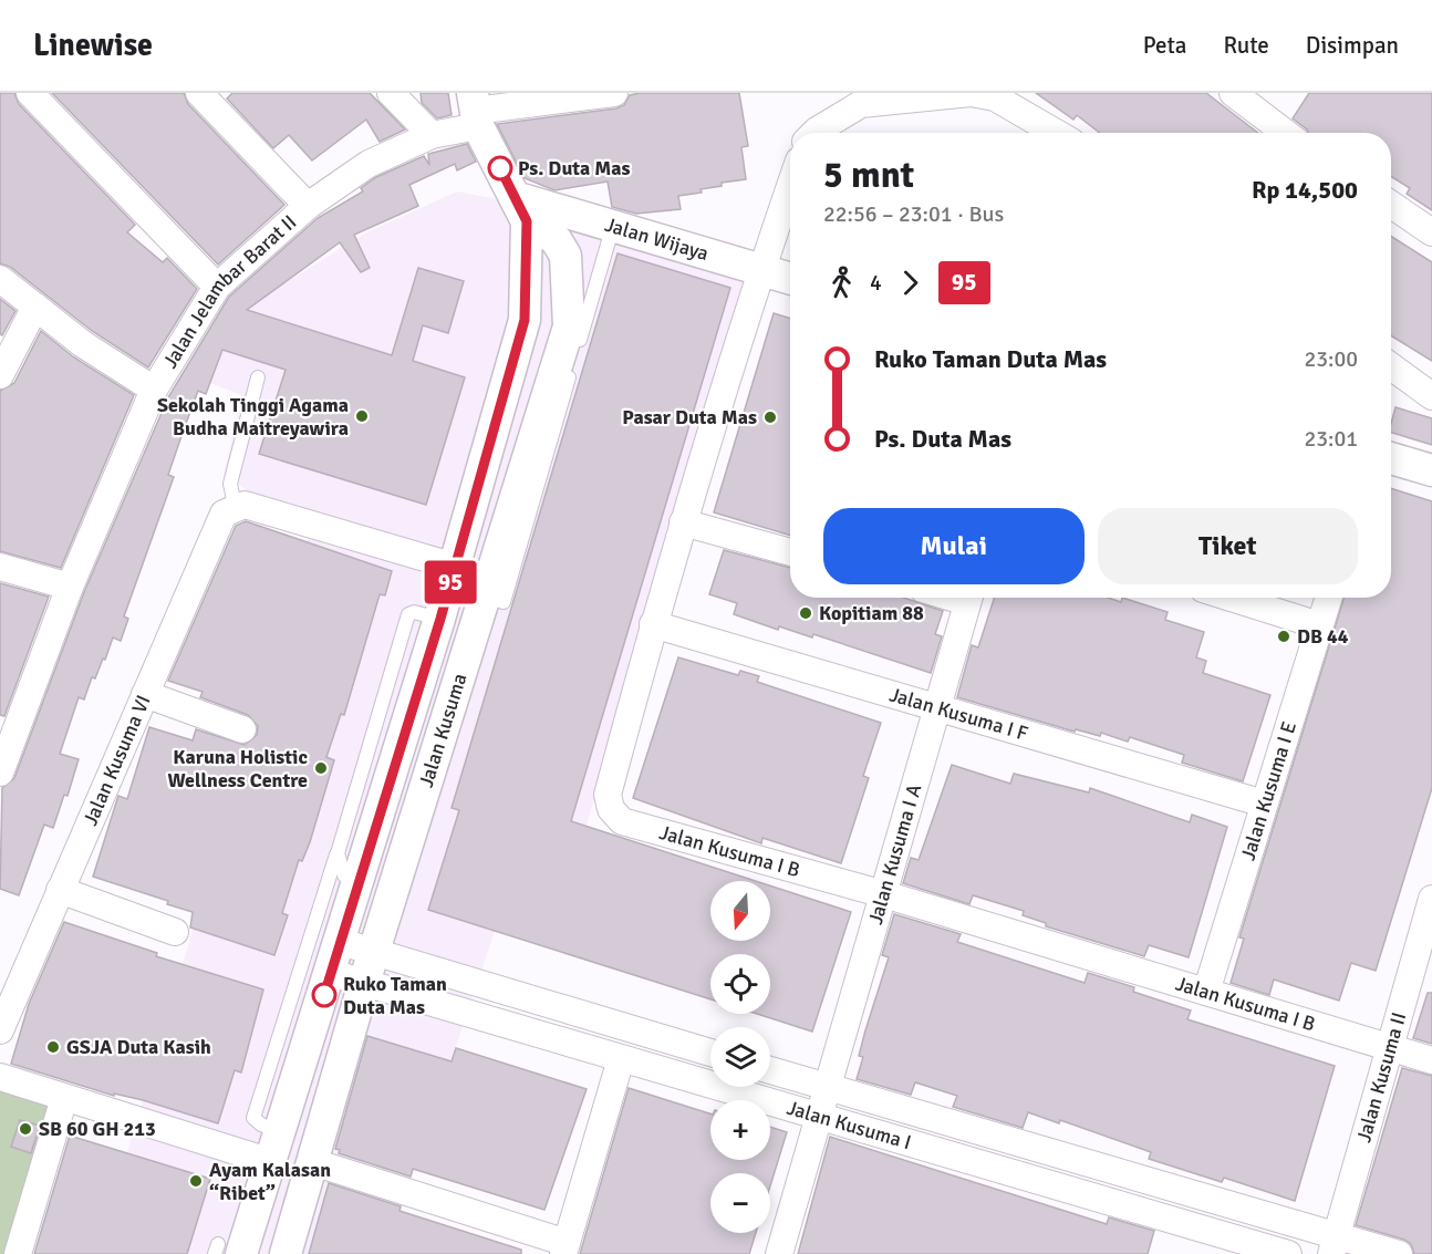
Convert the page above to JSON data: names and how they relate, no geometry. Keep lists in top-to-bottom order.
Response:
{
  "streets": {
    "street": [
      "Jalan Wijaya",
      "Jalan Jelambar Barat II",
      "Jalan Kusuma I F",
      "Jalan Kusuma",
      "Jalan Kusuma VI",
      "Jalan Kusuma I E",
      "Jalan Kusuma I B",
      "Jalan Kusuma I A",
      "Jalan Kusuma II",
      "Jalan Kusuma I"
    ]
  },
  "crossings": [
    ["Jalan Wijaya", "Jalan Kusuma"],
    ["Jalan Wijaya", "Jalan Kusuma I B"],
    ["Jalan Jelambar Barat II", "Jalan Kusuma"],
    ["Jalan Kusuma I F", "Jalan Kusuma I E"],
    ["Jalan Kusuma I F", "Jalan Kusuma I B"],
    ["Jalan Kusuma I F", "Jalan Kusuma I A"],
    ["Jalan Kusuma", "Jalan Kusuma I"],
    ["Jalan Kusuma I E", "Jalan Kusuma I B"],
    ["Jalan Kusuma I B", "Jalan Kusuma I A"],
    ["Jalan Kusuma I B", "Jalan Kusuma II"],
    ["Jalan Kusuma I A", "Jalan Kusuma I"],
    ["Jalan Kusuma II", "Jalan Kusuma I"]
  ],
  "places": [
    "Ps. Duta Mas",
    "Sekolah Tinggi Agama Budha Maitreyawira",
    "Pasar Duta Mas",
    "Kopitiam 88",
    "DB 44",
    "Karuna Holistic Wellness Centre",
    "Ruko Taman Duta Mas",
    "GSJA Duta Kasih",
    "SB 60 GH 213",
    "Ayam Kalasan “Ribet”"
  ],
  "lines": ["bus line 95"],
  "north": "bottom",
  "page": {
    "header": "Linewise",
    "nav": ["Peta", "Rute", "Disimpan"],
    "on_map": "95",
    "heading": ["5 mnt", "22:56 – 23:01 · Bus", "Rp 14,500"],
    "legs": ["4", "95"],
    "list": [
      {
        "name": "Ruko Taman Duta Mas",
        "value": "23:00"
      },
      {
        "name": "Ps. Duta Mas",
        "value": "23:01"
      }
    ],
    "buttons": ["Mulai", "Tiket"],
    "map_buttons": ["+", "−"]
  }
}
